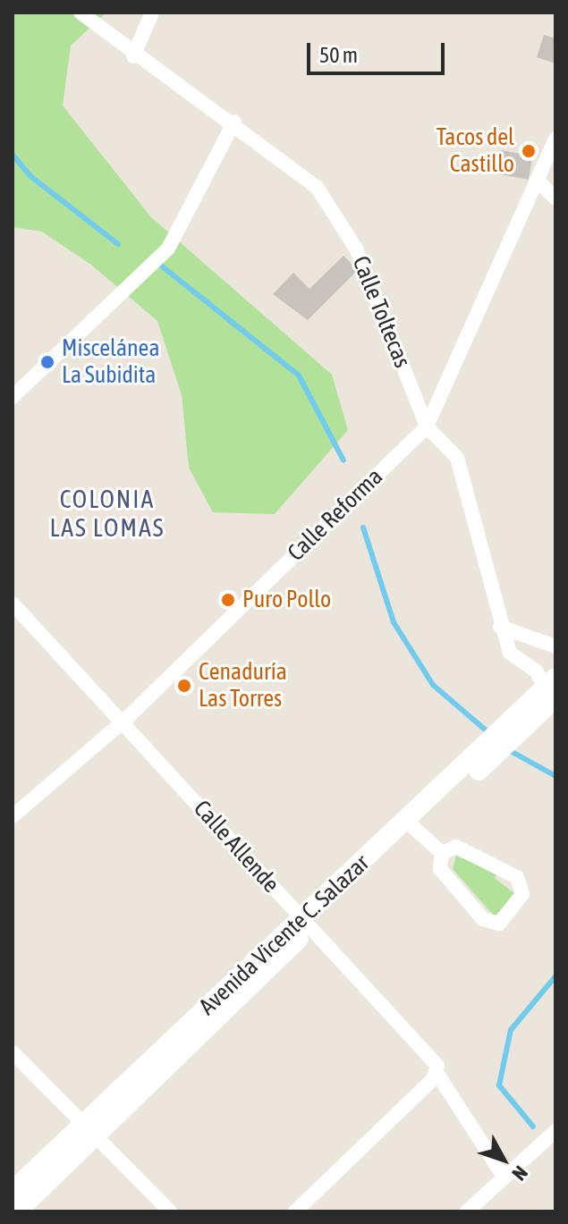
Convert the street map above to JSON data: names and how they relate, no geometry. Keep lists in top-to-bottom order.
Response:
{
  "streets": {
    "main road": ["Avenida Vicente C. Salazar"],
    "street": ["Calle Toltecas", "Calle Reforma", "Calle Allende"]
  },
  "crossings": [
    ["Calle Toltecas", "Calle Reforma"],
    ["Calle Toltecas", "Avenida Vicente C. Salazar"],
    ["Calle Reforma", "Calle Allende"],
    ["Calle Allende", "Avenida Vicente C. Salazar"]
  ],
  "districts": ["COLONIA LAS LOMAS"],
  "places": [
    "Tacos del Castillo",
    "Miscelánea La Subidita",
    "Puro Pollo",
    "Cenaduría Las Torres"
  ],
  "scale_bar": "50 m",
  "north": "bottom right"
}
